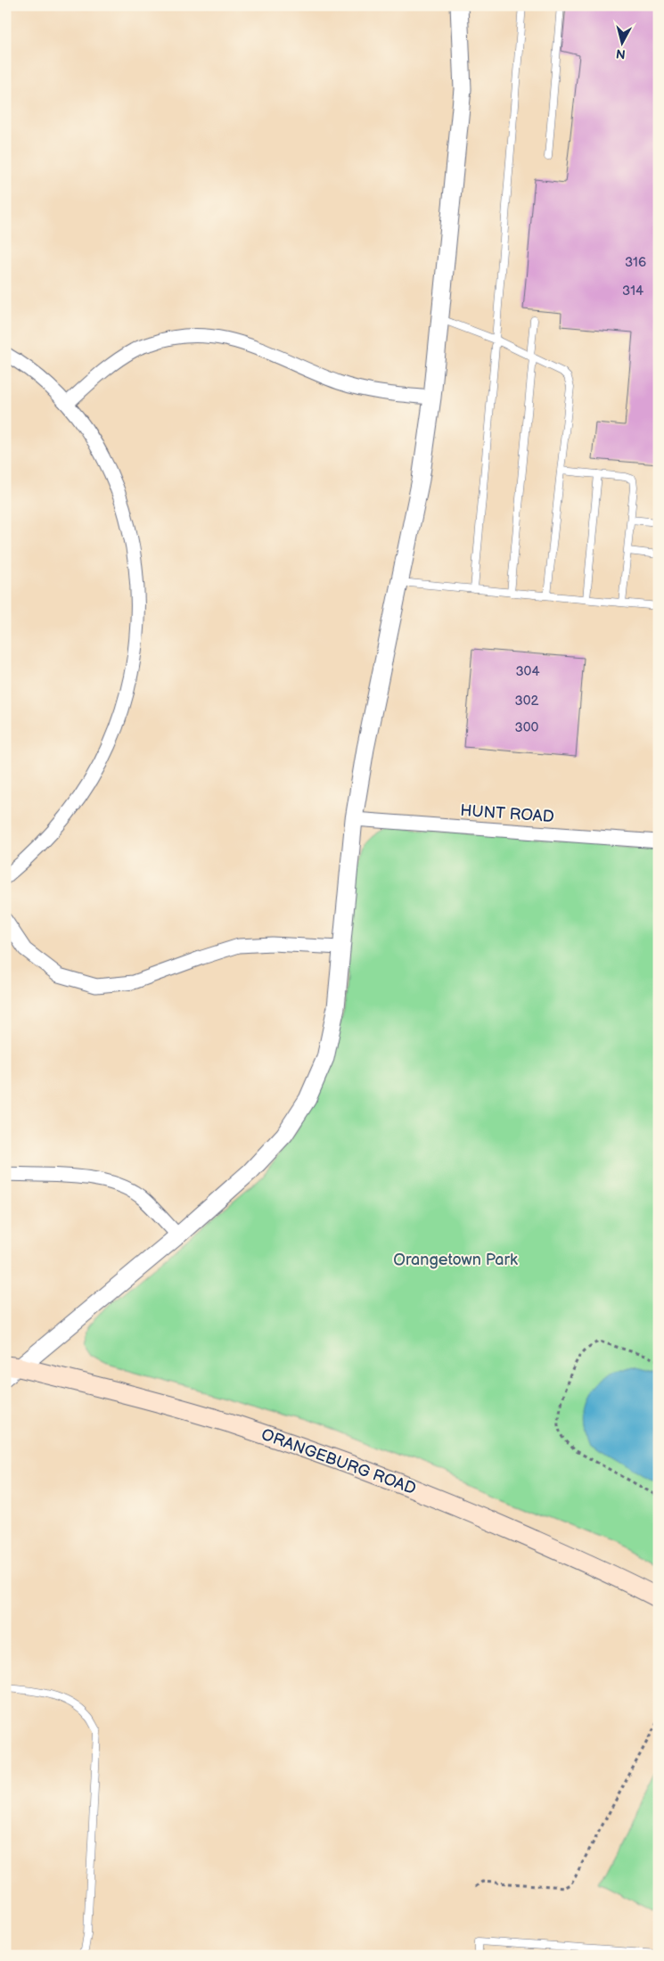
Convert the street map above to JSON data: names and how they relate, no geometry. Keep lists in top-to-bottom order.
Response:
{
  "streets": {
    "main road": ["ORANGEBURG ROAD"],
    "street": ["HUNT ROAD"]
  },
  "parks": ["Orangetown Park"],
  "house_numbers": [
    "316",
    "314",
    "304",
    "302",
    "300"
  ],
  "north": "bottom"
}
